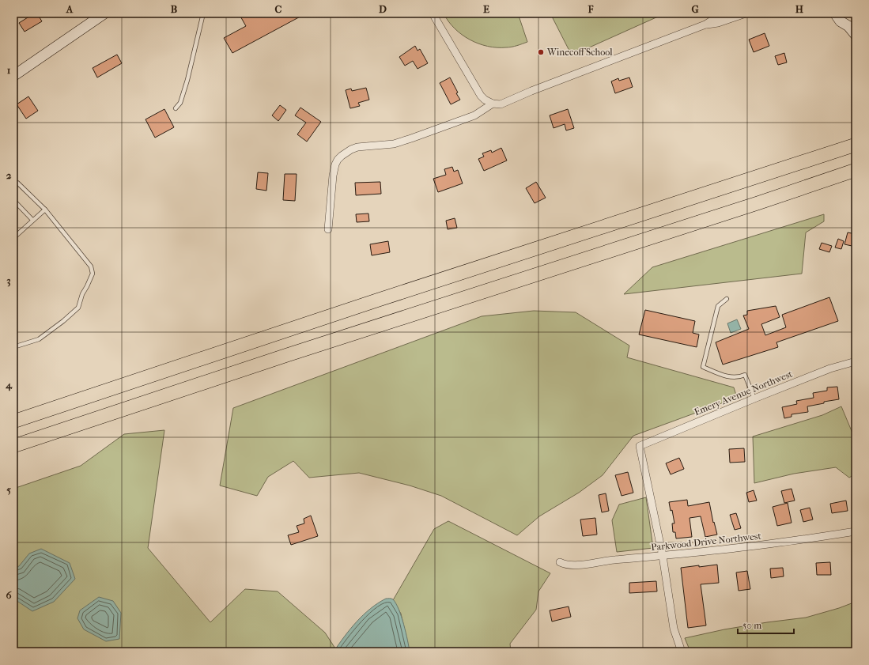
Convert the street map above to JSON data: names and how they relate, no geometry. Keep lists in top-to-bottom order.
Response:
{
  "streets": {
    "street": ["Emery Avenue Northwest", "Parkwood Drive Northwest"]
  },
  "crossings": [
    ["Emery Avenue Northwest", "Parkwood Drive Northwest"]
  ],
  "places": ["Winecoff School"],
  "scale_bar": "50 m",
  "grid": {
    "columns": [
      "A",
      "B",
      "C",
      "D",
      "E",
      "F",
      "G",
      "H"
    ],
    "rows": [
      "1",
      "2",
      "3",
      "4",
      "5",
      "6"
    ]
  }
}
